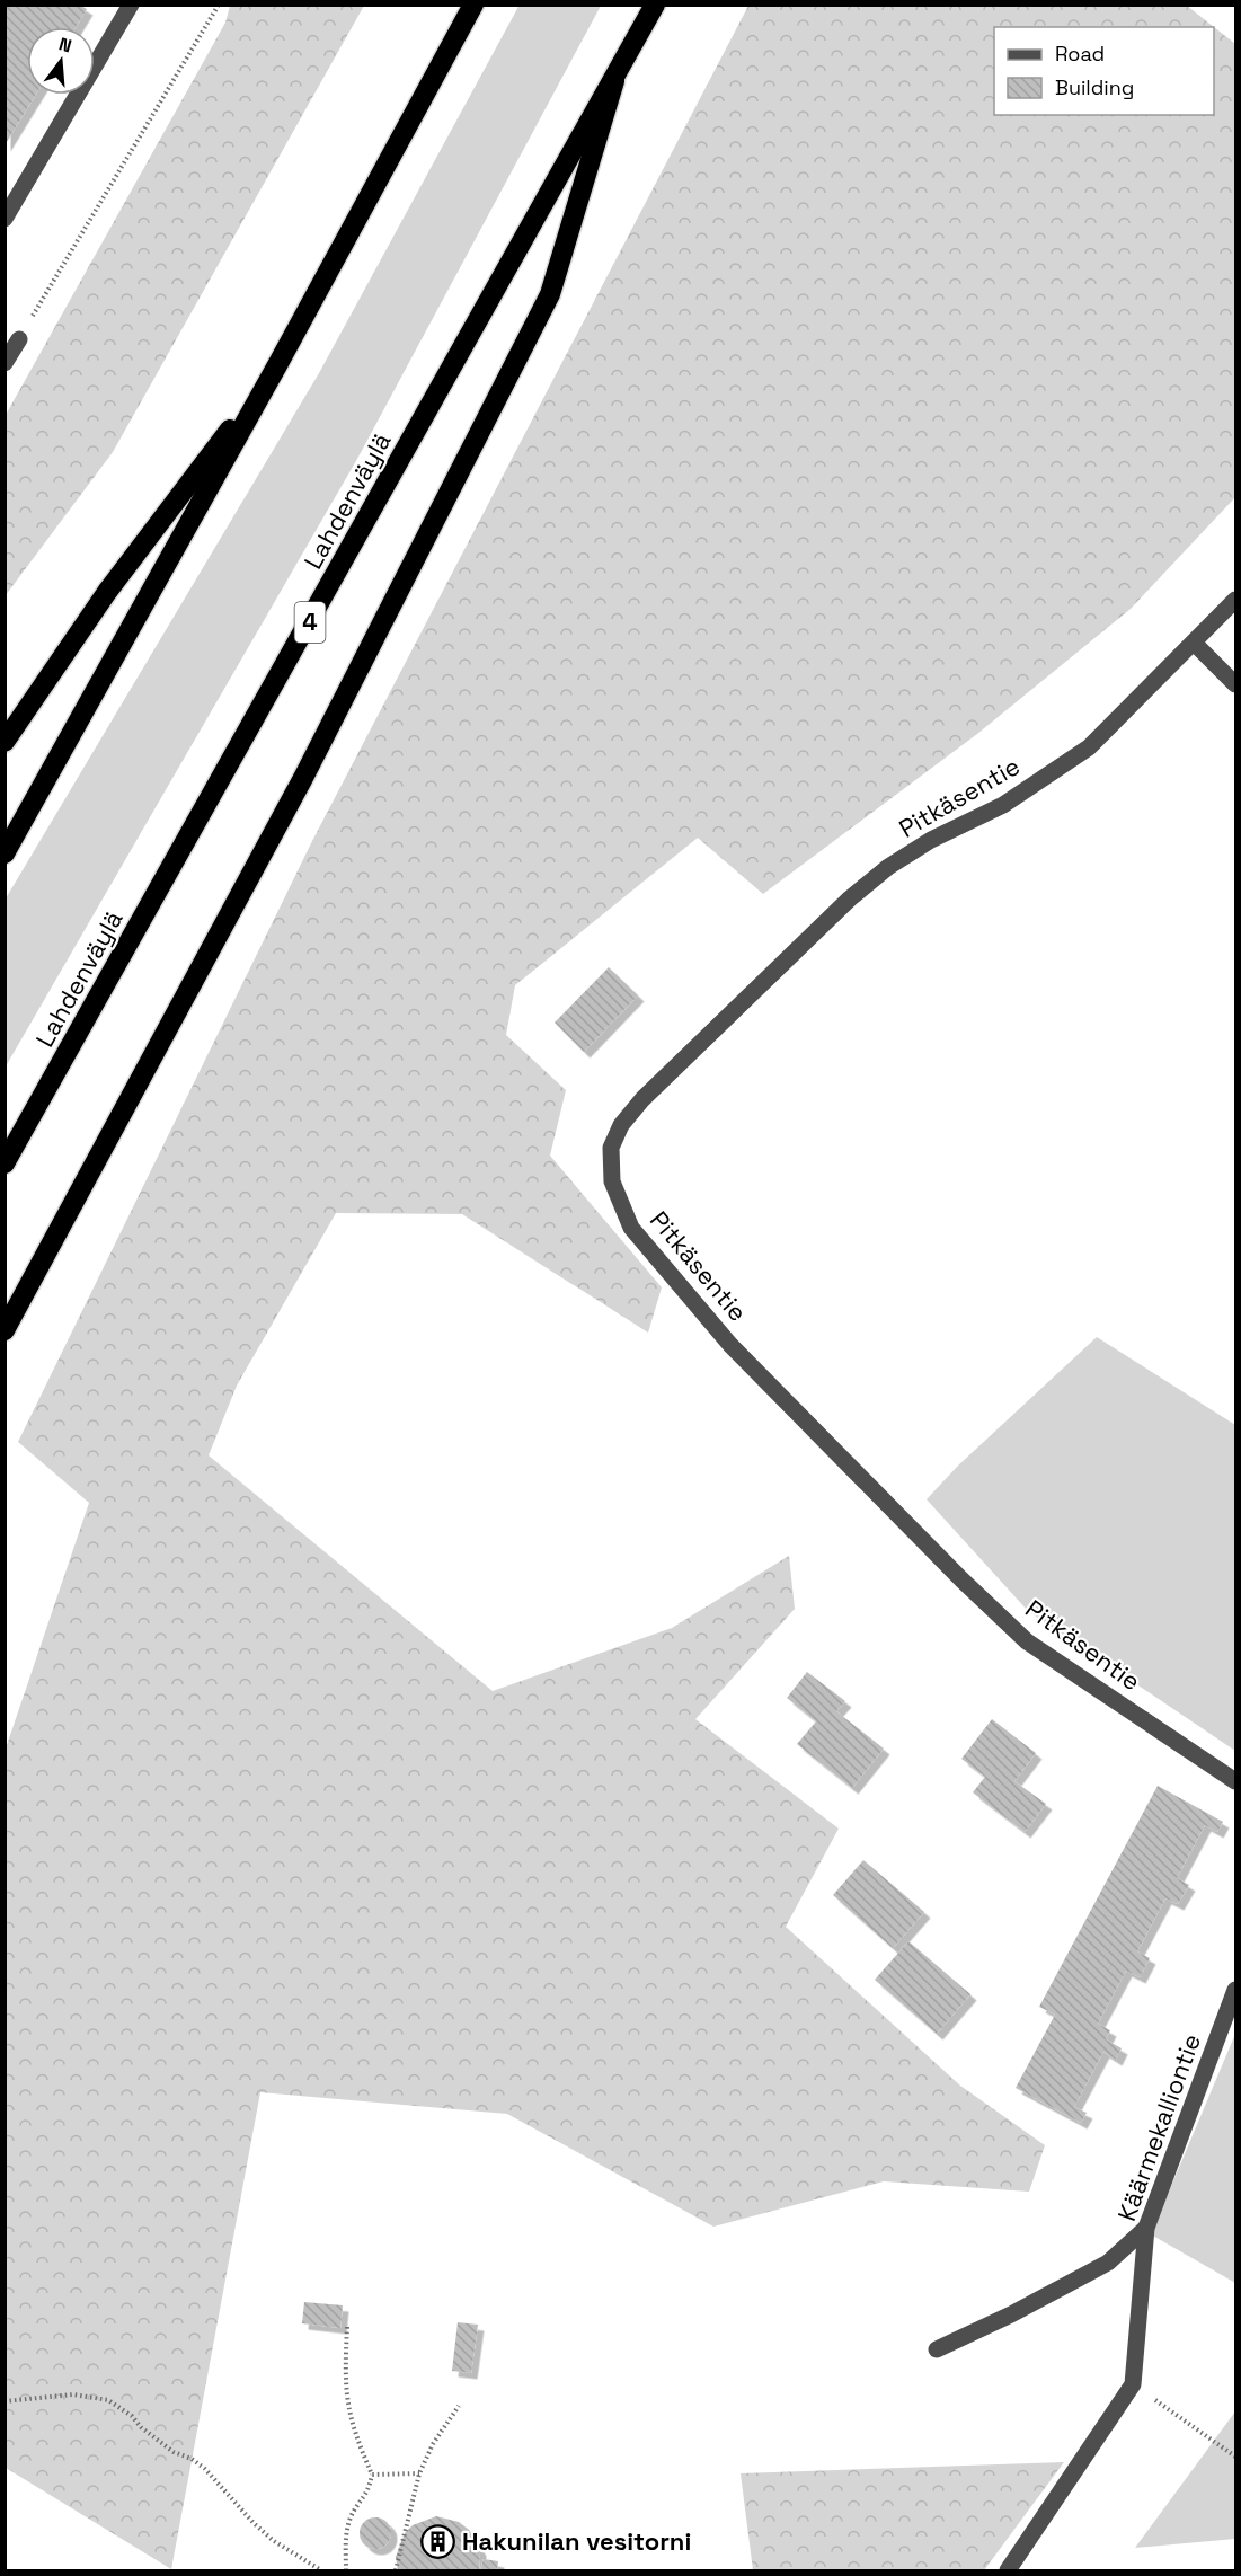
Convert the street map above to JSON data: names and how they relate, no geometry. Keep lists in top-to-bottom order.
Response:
{
  "streets": {
    "highway": ["Lahdenväylä", "4"],
    "street": ["Pitkäsentie", "Käärmekalliontie"]
  },
  "places": {
    "building": ["Hakunilan vesitorni"]
  },
  "legend": ["Road", "Building"],
  "north": "top"
}
